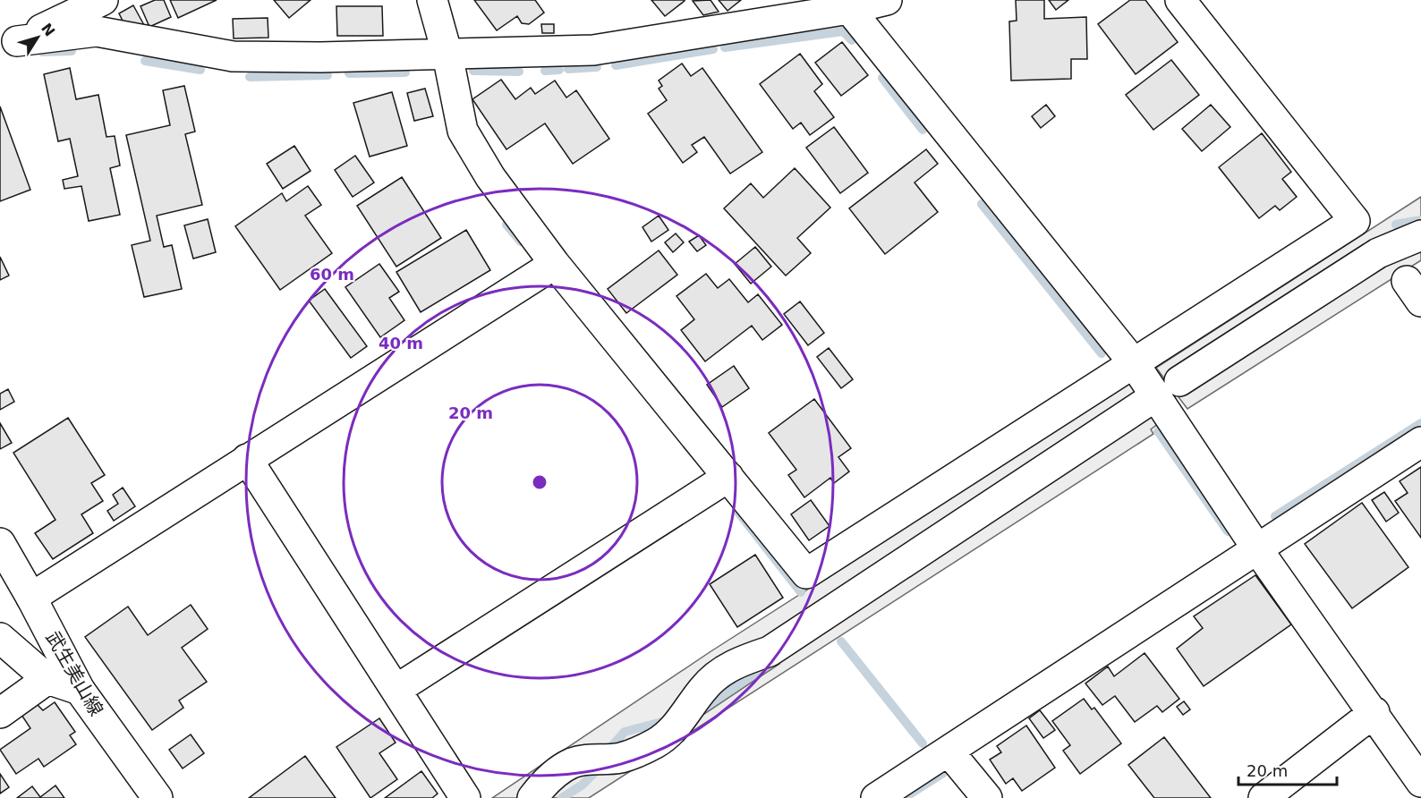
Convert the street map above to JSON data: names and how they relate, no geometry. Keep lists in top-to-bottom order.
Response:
{
  "streets": {
    "street": ["武生美山線"]
  },
  "scale_bar": "20 m",
  "north": "top right",
  "rings": ["60 m", "40 m", "20 m"]
}
